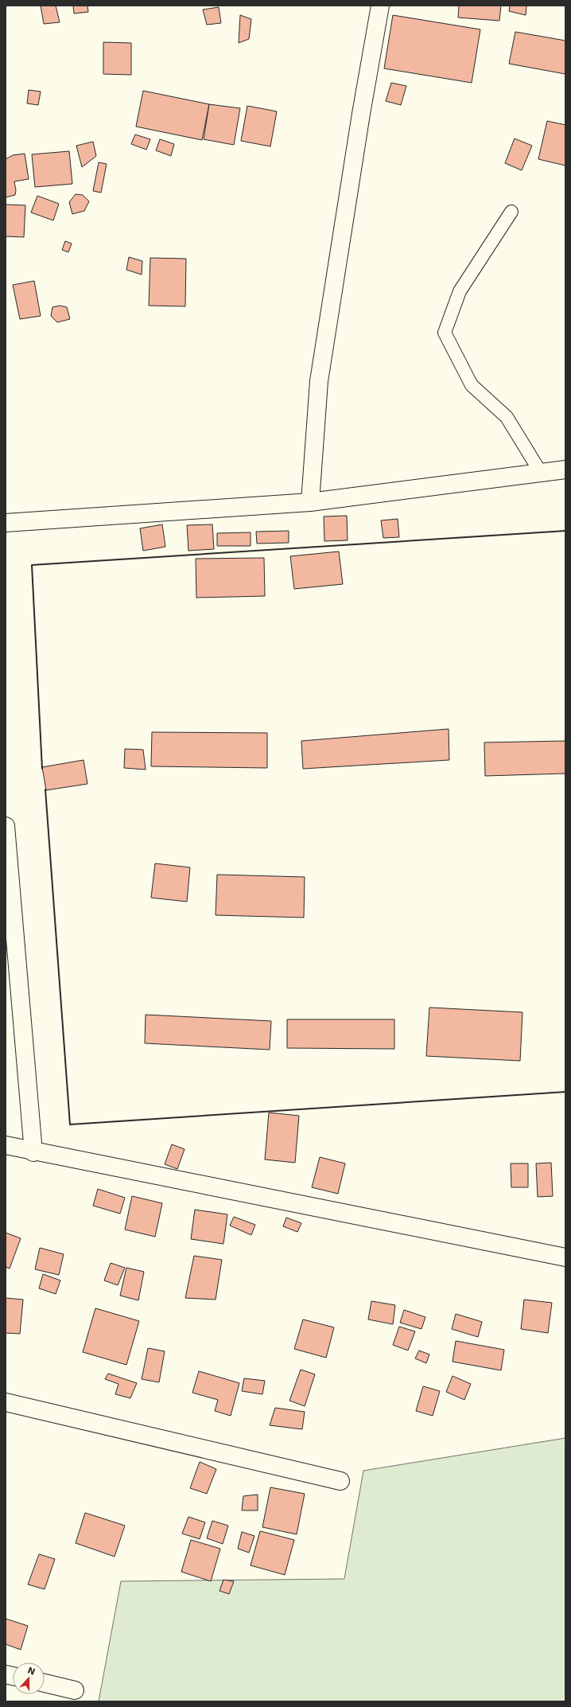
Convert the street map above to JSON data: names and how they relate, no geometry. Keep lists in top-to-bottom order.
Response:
{
  "north": "top"
}
